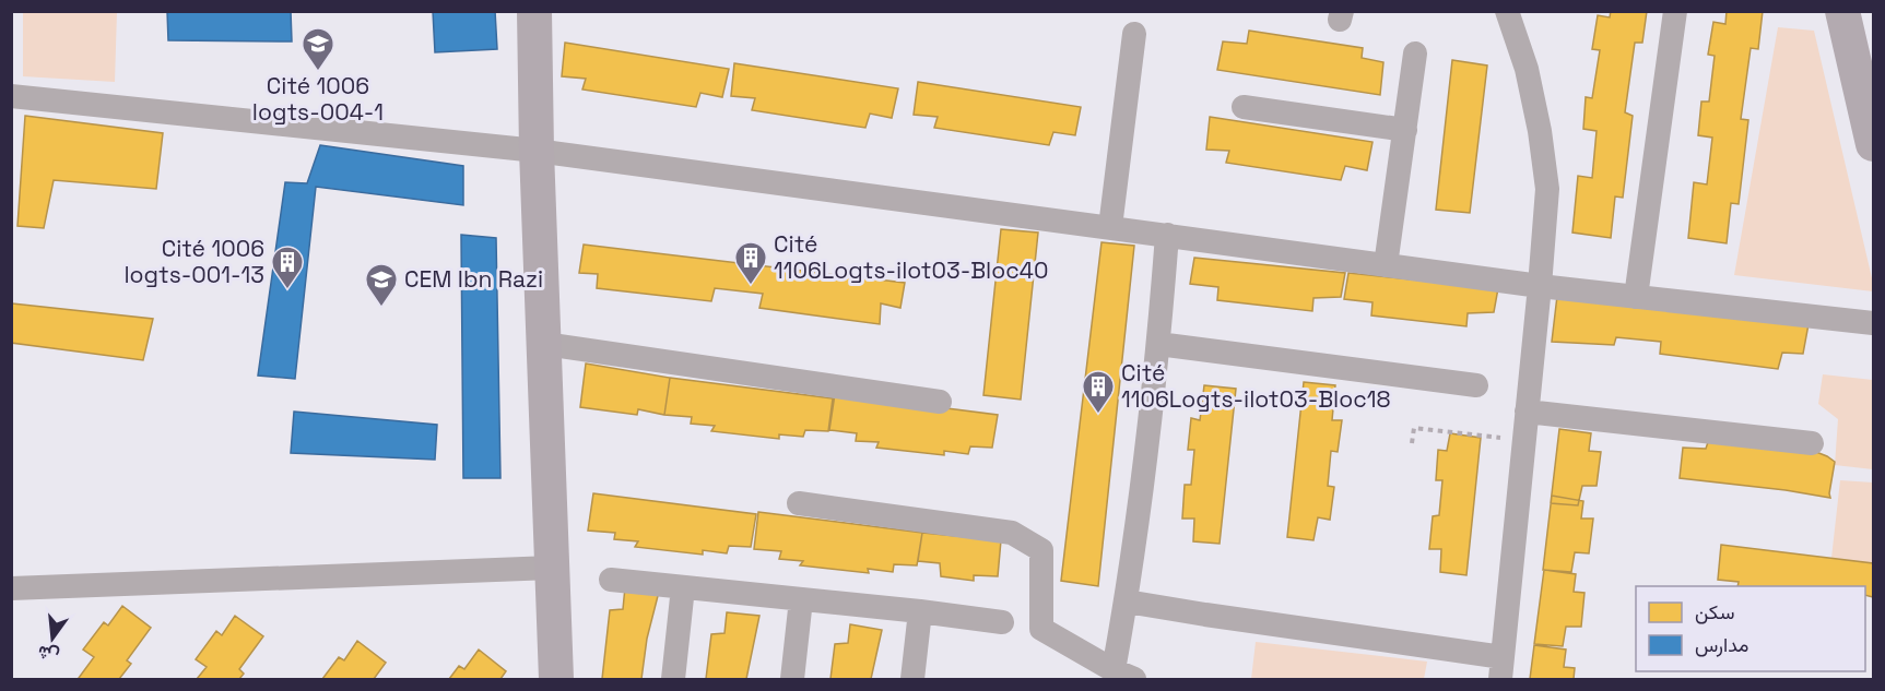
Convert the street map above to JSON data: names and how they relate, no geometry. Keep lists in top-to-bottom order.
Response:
{
  "places": {
    "school or university": ["Cité 1006 logts-004-1", "CEM Ibn Razi"],
    "building": ["Cité 1106Logts-ilot03-Bloc40", "Cité 1006 logts-001-13", "Cité 1106Logts-ilot03-Bloc18"]
  },
  "legend": ["سكن", "مدارس"],
  "north": "bottom"
}
